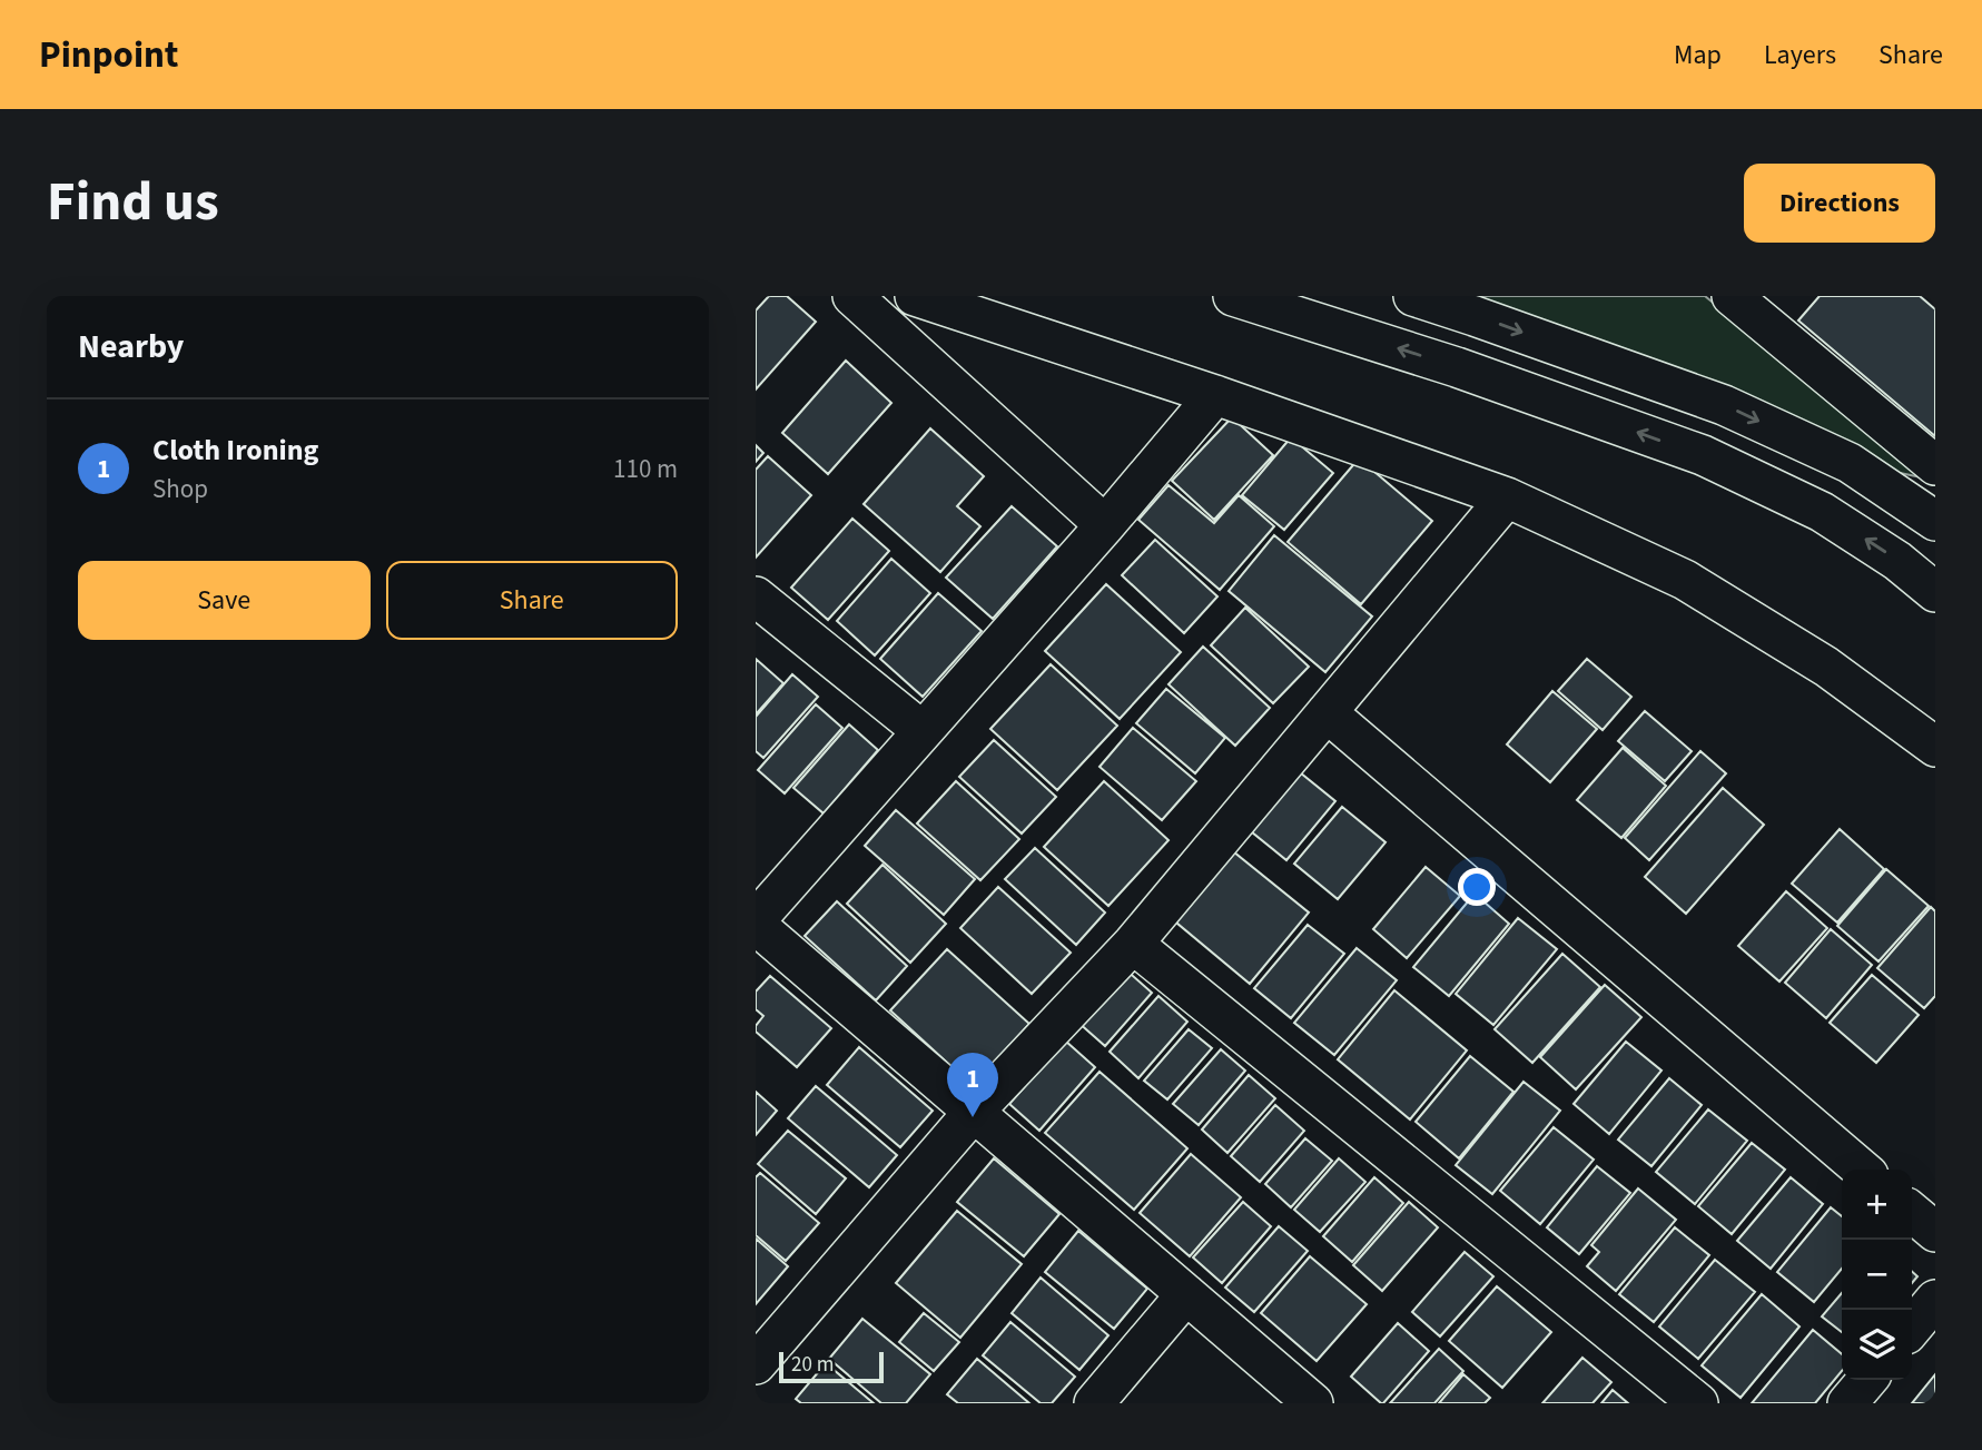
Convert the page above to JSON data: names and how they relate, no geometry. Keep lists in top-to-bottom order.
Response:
{
  "scale_bar": "20 m",
  "page": {
    "header": "Pinpoint",
    "nav": ["Map", "Layers", "Share"],
    "title": "Find us",
    "buttons": [
      "Directions",
      ["Save", "Share"]
    ],
    "heading": "Nearby",
    "list": [
      {
        "mark": "1",
        "name": "Cloth Ironing",
        "note": "Shop",
        "value": "110 m"
      }
    ],
    "pins": "1",
    "map_buttons": ["+", "−"],
    "scale": "20 m"
  }
}
